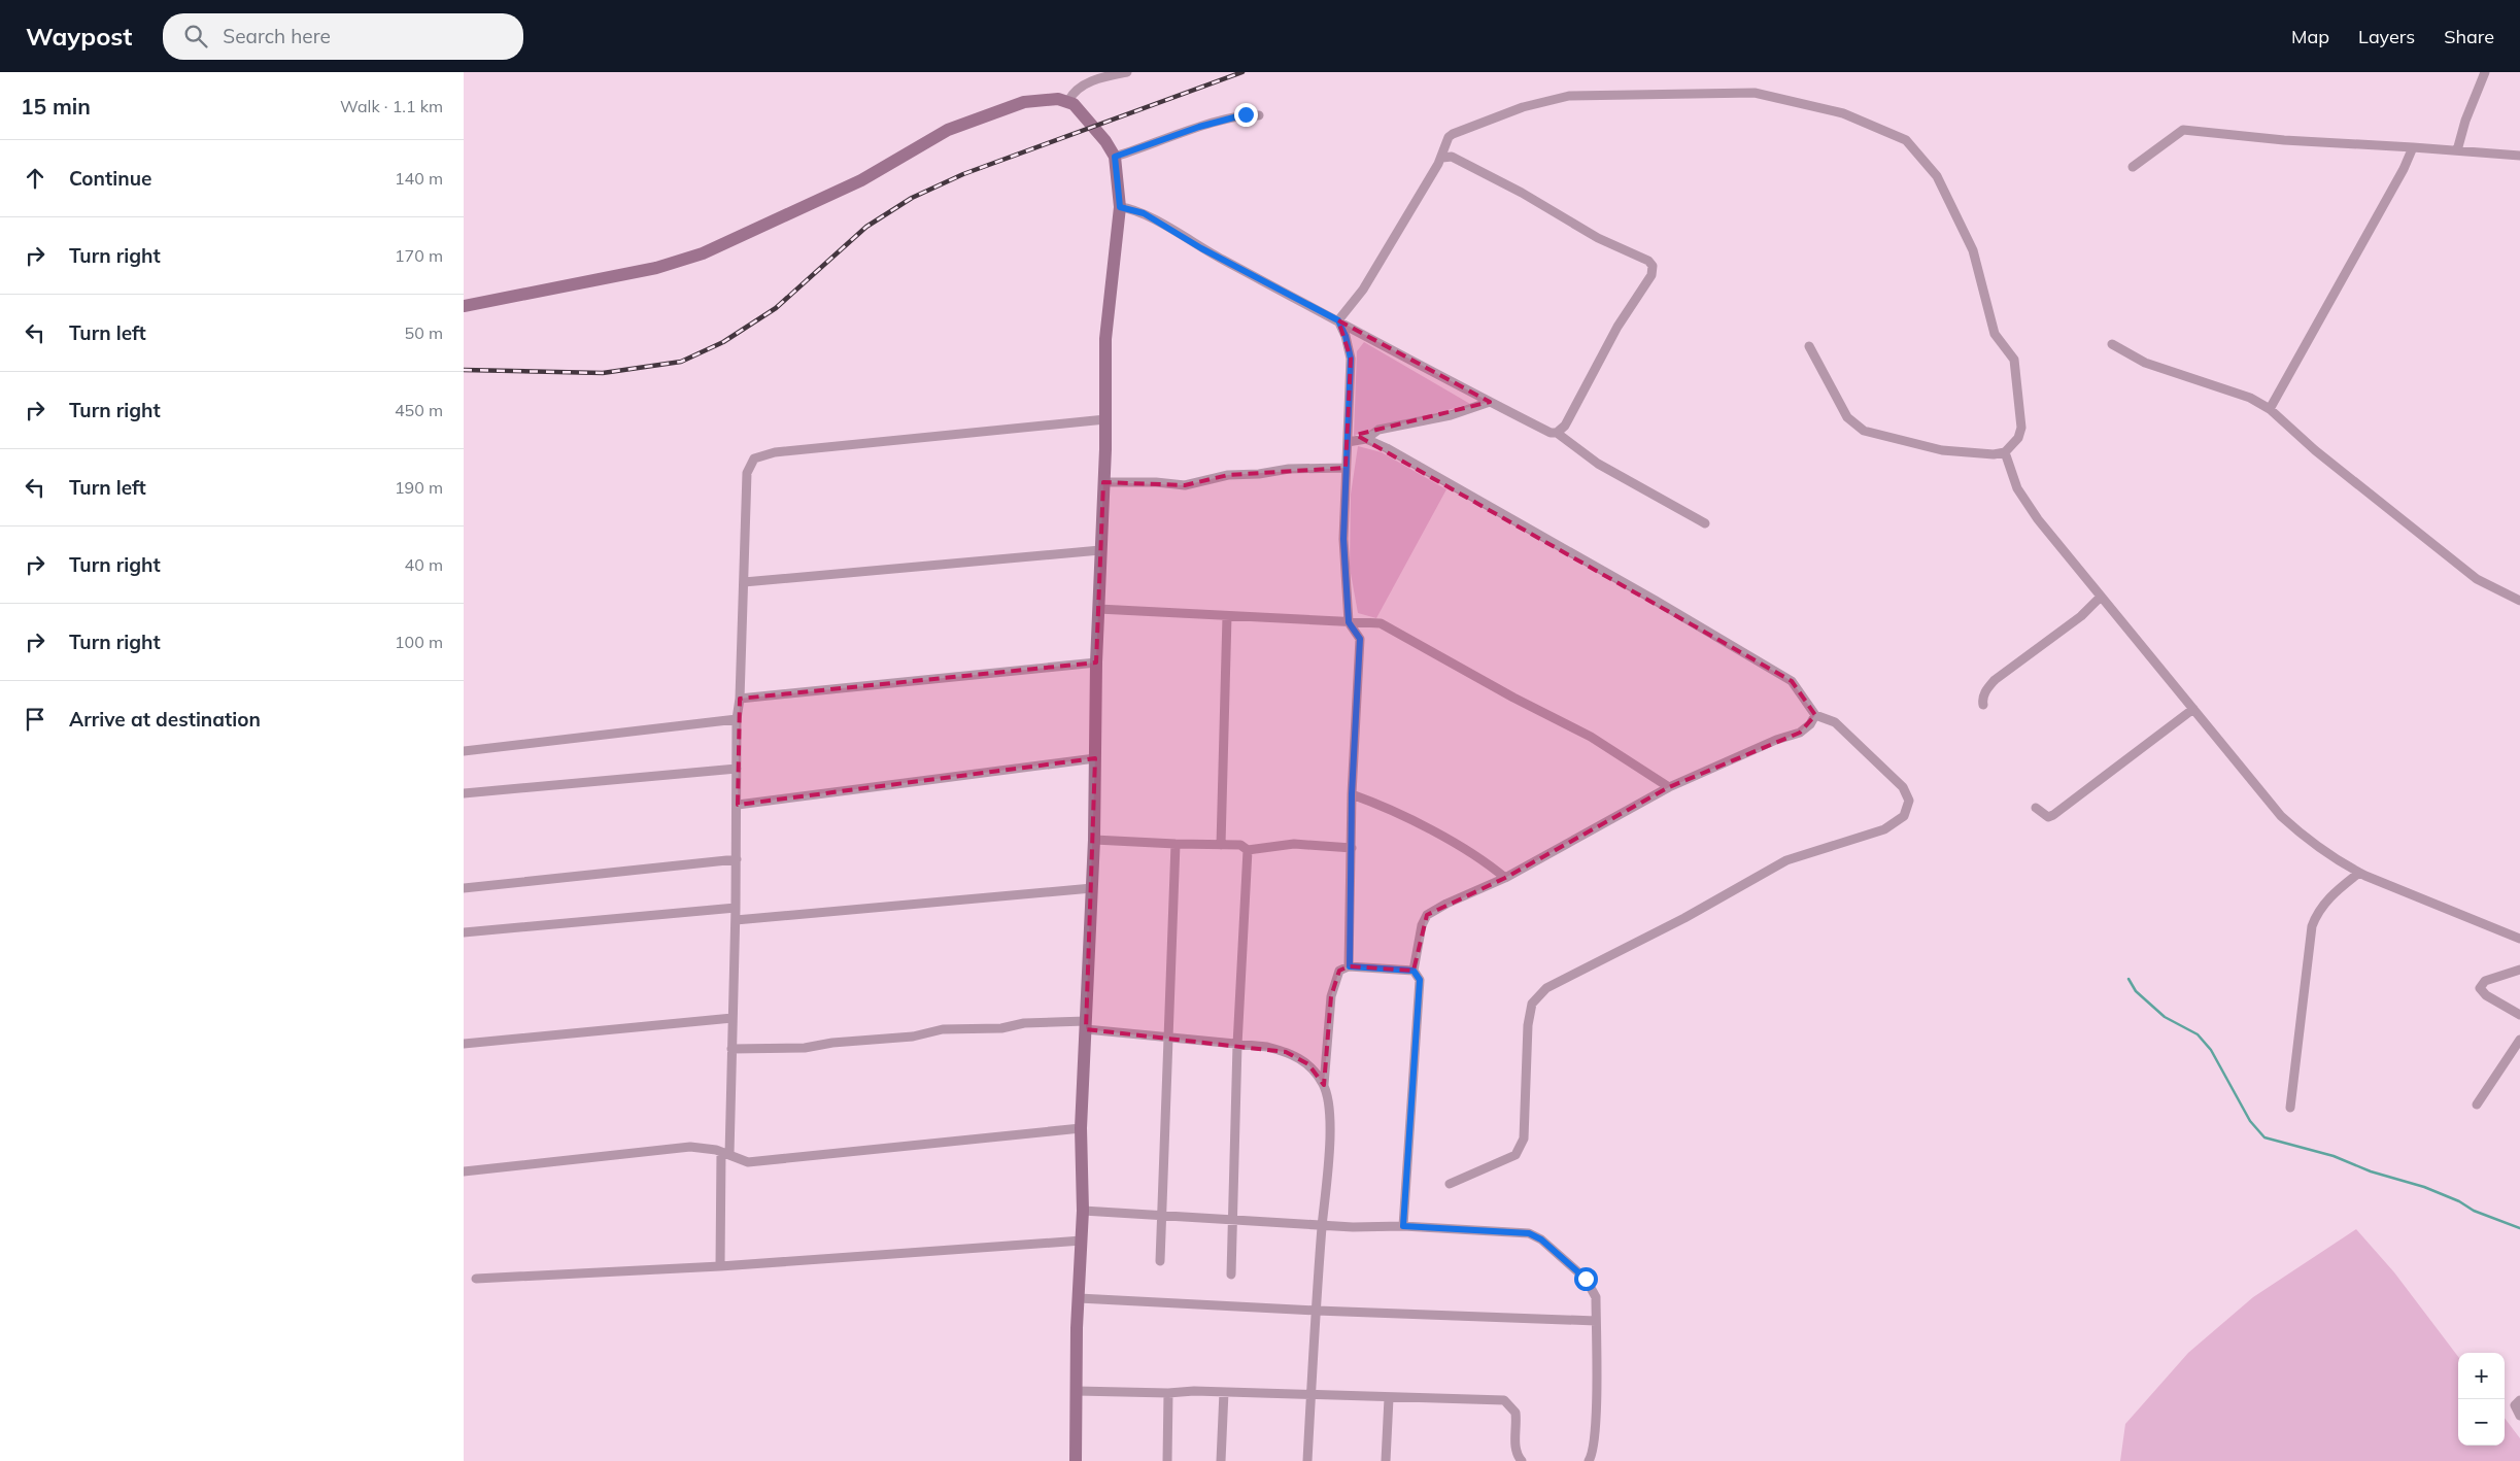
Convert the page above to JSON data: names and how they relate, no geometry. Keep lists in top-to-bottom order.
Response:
{
  "page": {
    "header": "Waypost",
    "search": "Search here",
    "nav": ["Map", "Layers", "Share"],
    "heading": ["15 min", "Walk · 1.1 km"],
    "list": [
      ["Continue", "140 m"],
      ["Turn right", "170 m"],
      ["Turn left", "50 m"],
      ["Turn right", "450 m"],
      ["Turn left", "190 m"],
      ["Turn right", "40 m"],
      ["Turn right", "100 m"],
      "Arrive at destination"
    ],
    "map_buttons": ["+", "−"]
  }
}
